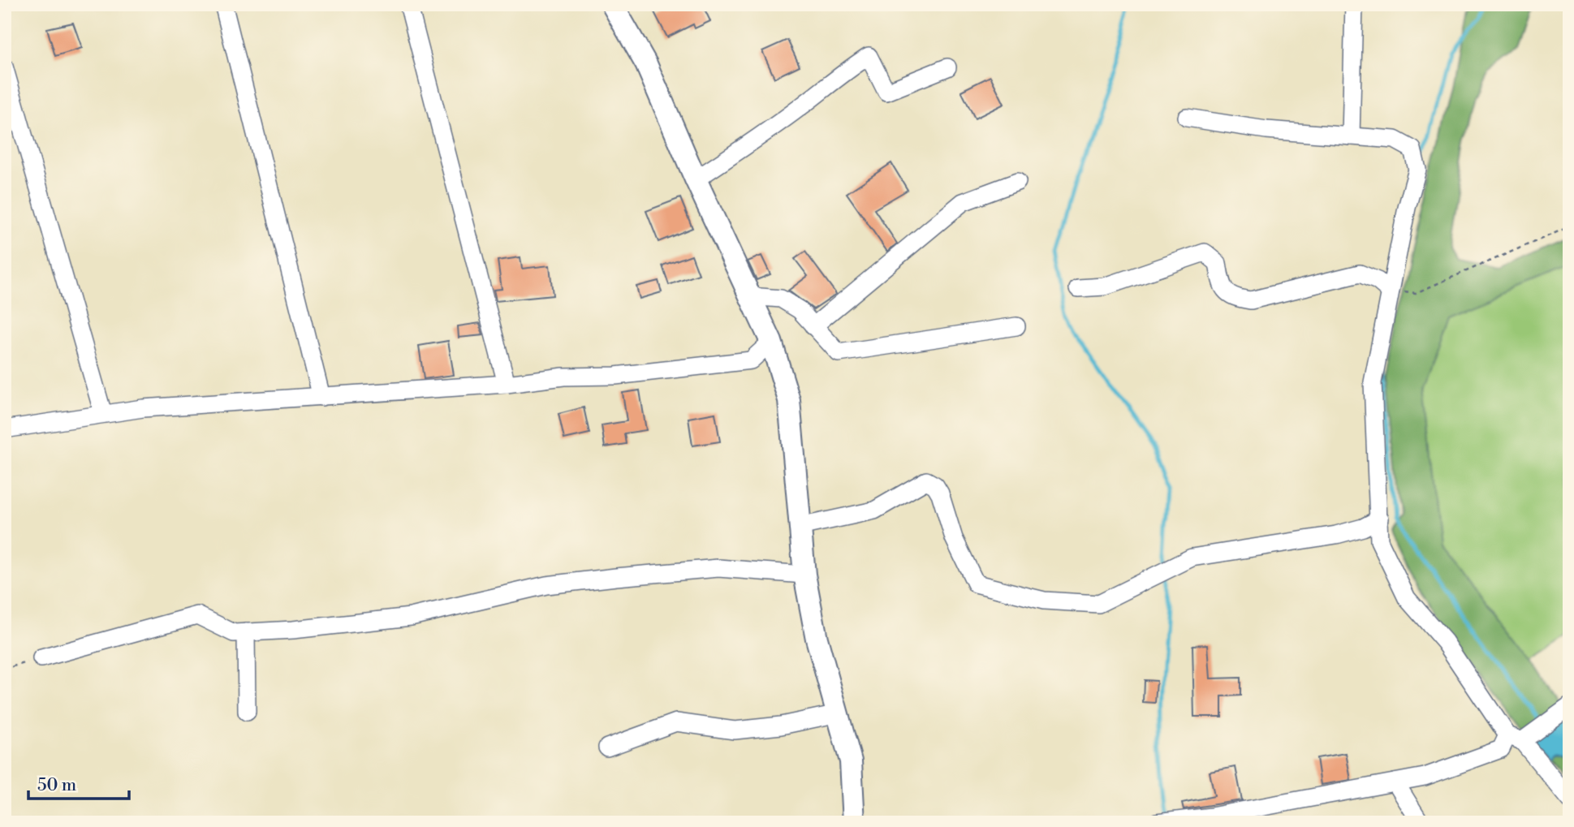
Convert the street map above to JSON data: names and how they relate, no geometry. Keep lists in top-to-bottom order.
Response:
{
  "scale_bar": "50 m"
}
